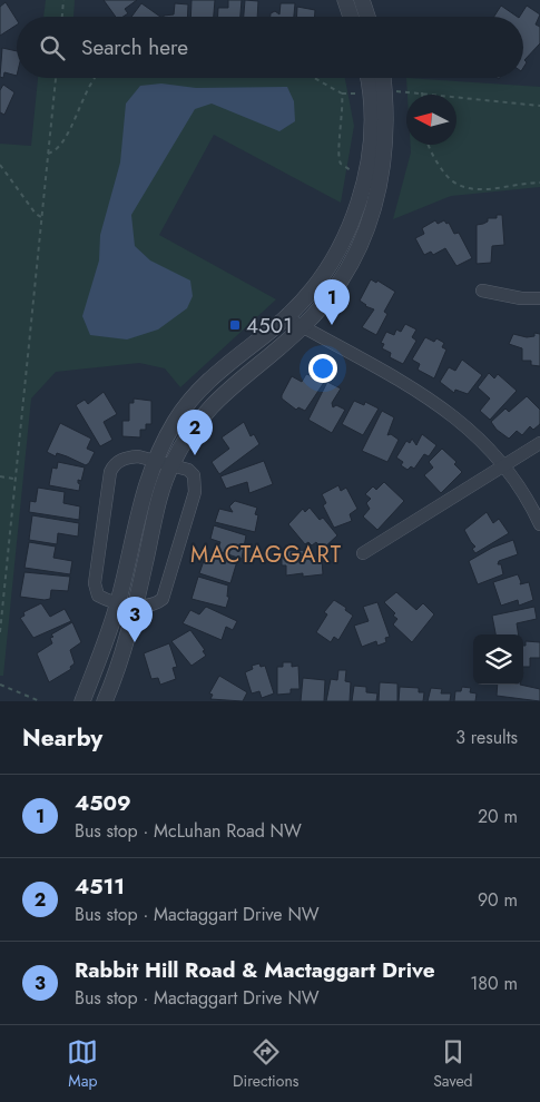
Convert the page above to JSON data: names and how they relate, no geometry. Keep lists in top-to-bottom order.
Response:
{
  "districts": ["MACTAGGART"],
  "places": {
    "transit": ["4501"]
  },
  "north": "left",
  "page": {
    "search": "Search here",
    "pins": ["1", "2", "3"],
    "heading": ["Nearby", "3 results"],
    "list": [
      {
        "mark": "1",
        "name": "4509",
        "note": "Bus stop · McLuhan Road NW",
        "value": "20 m"
      },
      {
        "mark": "2",
        "name": "4511",
        "note": "Bus stop · Mactaggart Drive NW",
        "value": "90 m"
      },
      {
        "mark": "3",
        "name": "Rabbit Hill Road & Mactaggart Drive",
        "note": "Bus stop · Mactaggart Drive NW",
        "value": "180 m"
      }
    ],
    "nav": ["Map", "Directions", "Saved"]
  }
}
